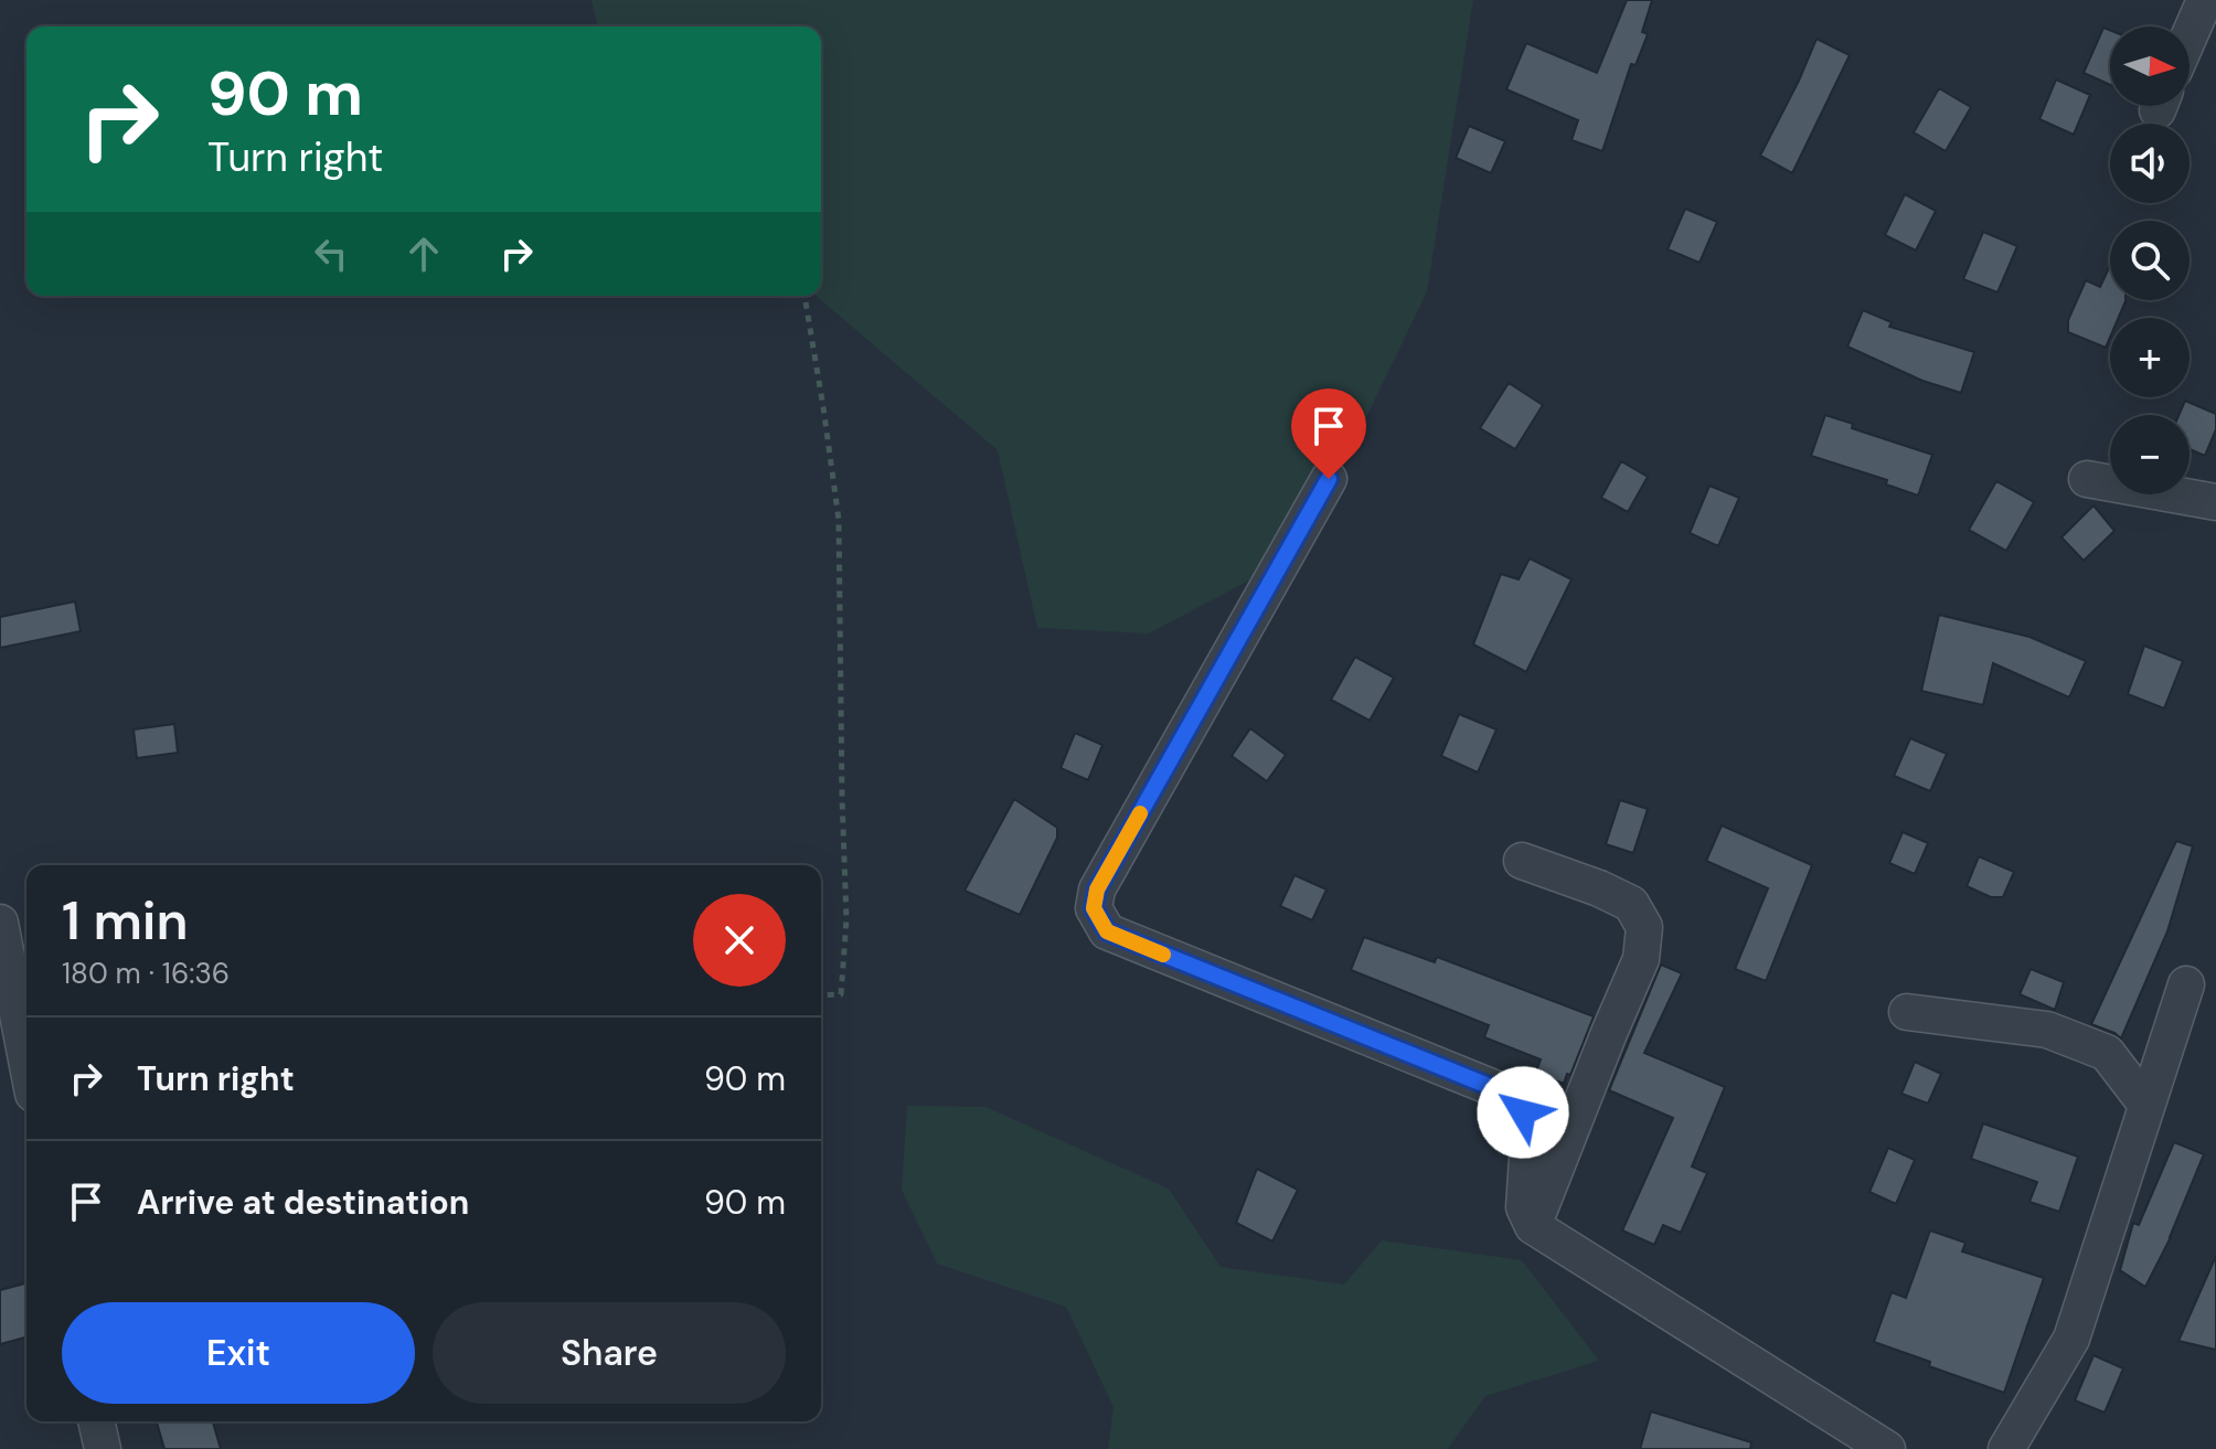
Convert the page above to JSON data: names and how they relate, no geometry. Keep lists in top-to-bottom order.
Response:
{
  "north": "right",
  "page": {
    "map_buttons": ["+", "−"],
    "turn": ["90 m", "Turn right"],
    "heading": ["1 min", "180 m · 16:36"],
    "list": [
      {
        "name": "Turn right",
        "value": "90 m"
      },
      {
        "name": "Arrive at destination",
        "value": "90 m"
      }
    ],
    "buttons": ["Exit", "Share"]
  }
}
